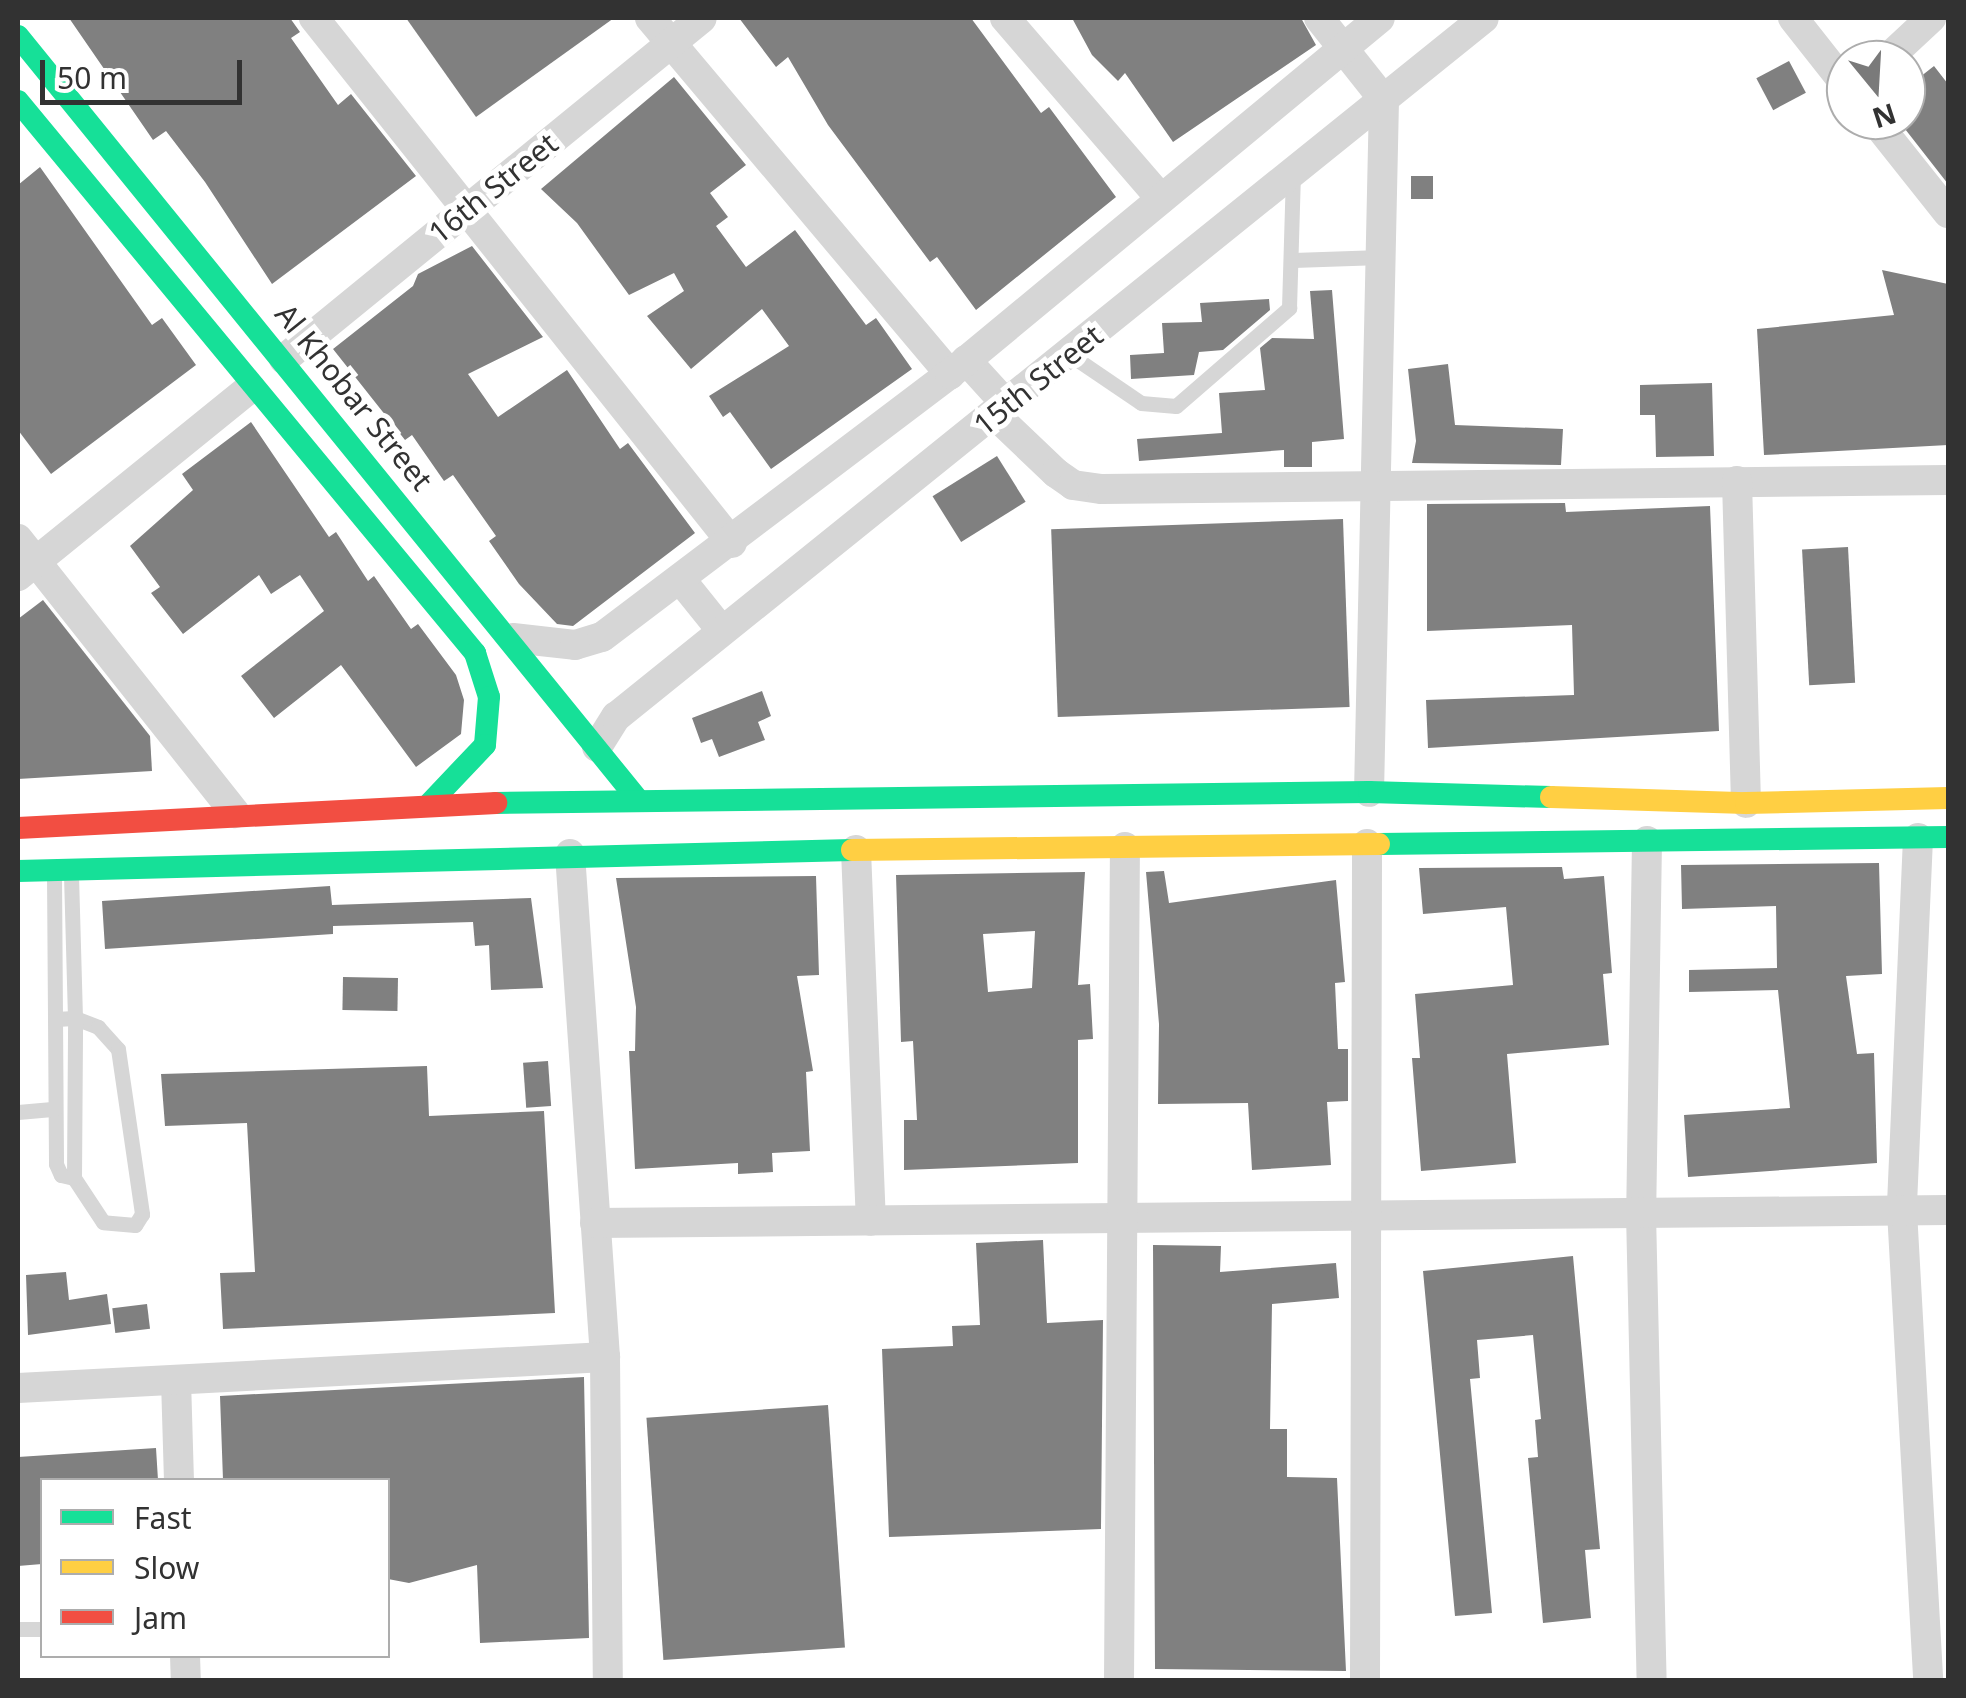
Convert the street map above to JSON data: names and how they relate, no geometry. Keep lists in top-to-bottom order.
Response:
{
  "streets": {
    "street": ["16th Street", "15th Street", "Al Khobar Street"]
  },
  "crossings": [
    ["16th Street", "Al Khobar Street"],
    ["15th Street", "Al Khobar Street"]
  ],
  "legend": ["Fast", "Slow", "Jam"],
  "scale_bar": "50 m",
  "north": "bottom"
}
